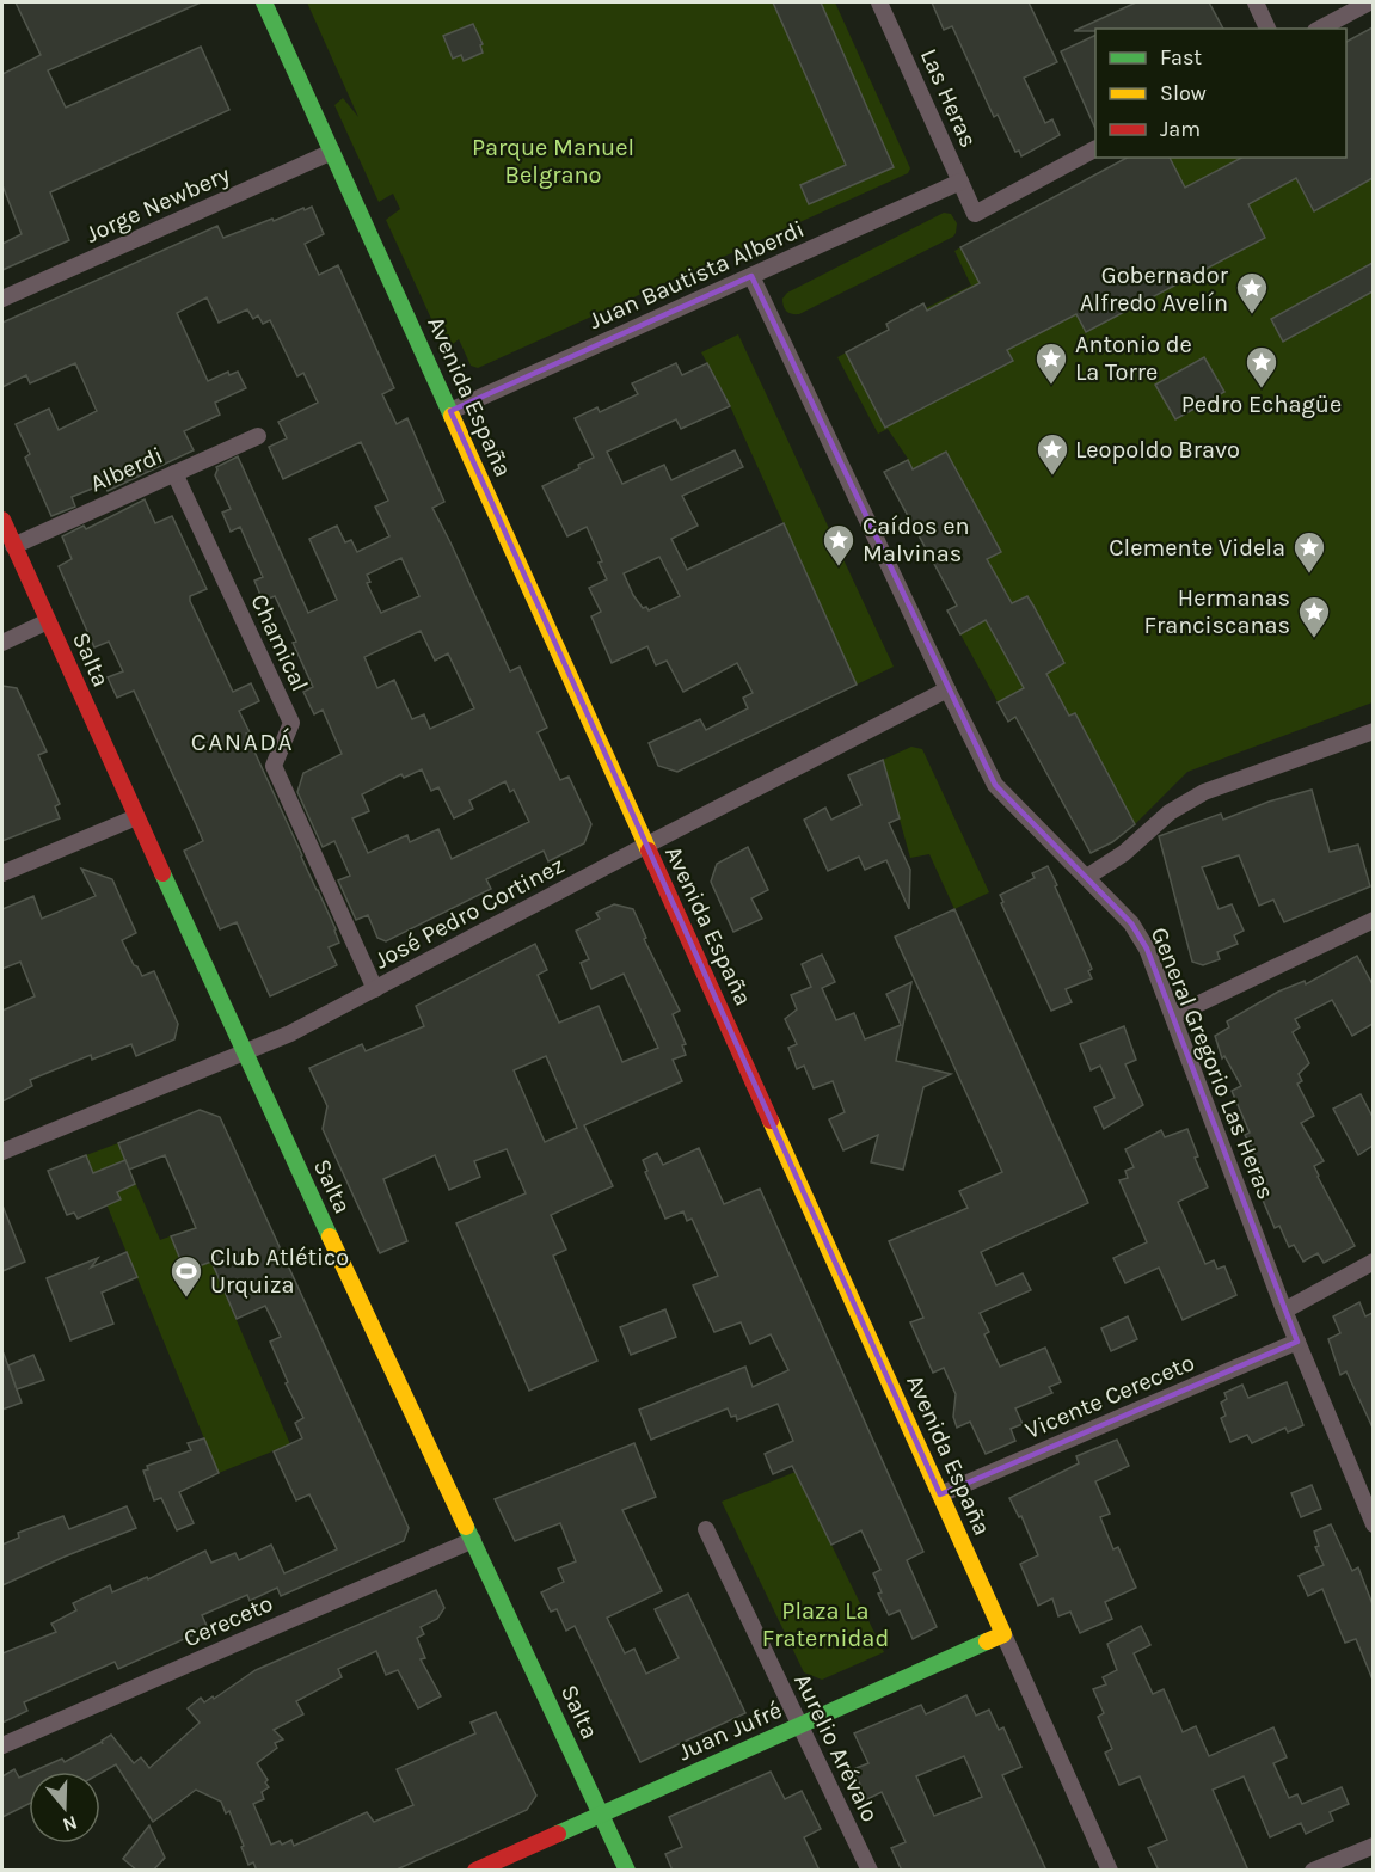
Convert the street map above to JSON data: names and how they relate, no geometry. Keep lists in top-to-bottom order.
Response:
{
  "streets": {
    "main road": ["Avenida España", "Salta", "Juan Jufré"],
    "street": [
      "Las Heras",
      "Jorge Newbery",
      "Juan Bautista Alberdi",
      "Alberdi",
      "Chamical",
      "José Pedro Cortinez",
      "General Gregorio Las Heras",
      "Vicente Cereceto",
      "Cereceto",
      "Aurelio Arévalo"
    ]
  },
  "crossings": [
    ["Las Heras", "Juan Bautista Alberdi"],
    ["Jorge Newbery", "Avenida España"],
    ["Juan Bautista Alberdi", "Avenida España"],
    ["Juan Bautista Alberdi", "General Gregorio Las Heras"],
    ["Avenida España", "José Pedro Cortinez"],
    ["Avenida España", "Vicente Cereceto"],
    ["Avenida España", "Juan Jufré"],
    ["Alberdi", "Chamical"],
    ["Alberdi", "Salta"],
    ["Chamical", "José Pedro Cortinez"],
    ["Salta", "José Pedro Cortinez"],
    ["Salta", "Cereceto"],
    ["Salta", "Juan Jufré"],
    ["José Pedro Cortinez", "General Gregorio Las Heras"],
    ["General Gregorio Las Heras", "Vicente Cereceto"],
    ["Juan Jufré", "Aurelio Arévalo"]
  ],
  "districts": ["CANADÁ"],
  "parks": ["Parque Manuel Belgrano", "Plaza La Fraternidad"],
  "places": {
    "place": [
      "Gobernador Alfredo Avelín",
      "Antonio de La Torre",
      "Pedro Echagüe",
      "Leopoldo Bravo",
      "Caídos en Malvinas",
      "Clemente Videla",
      "Hermanas Franciscanas"
    ],
    "sports": ["Club Atlético Urquiza"]
  },
  "legend": ["Fast", "Slow", "Jam"],
  "north": "bottom"
}
